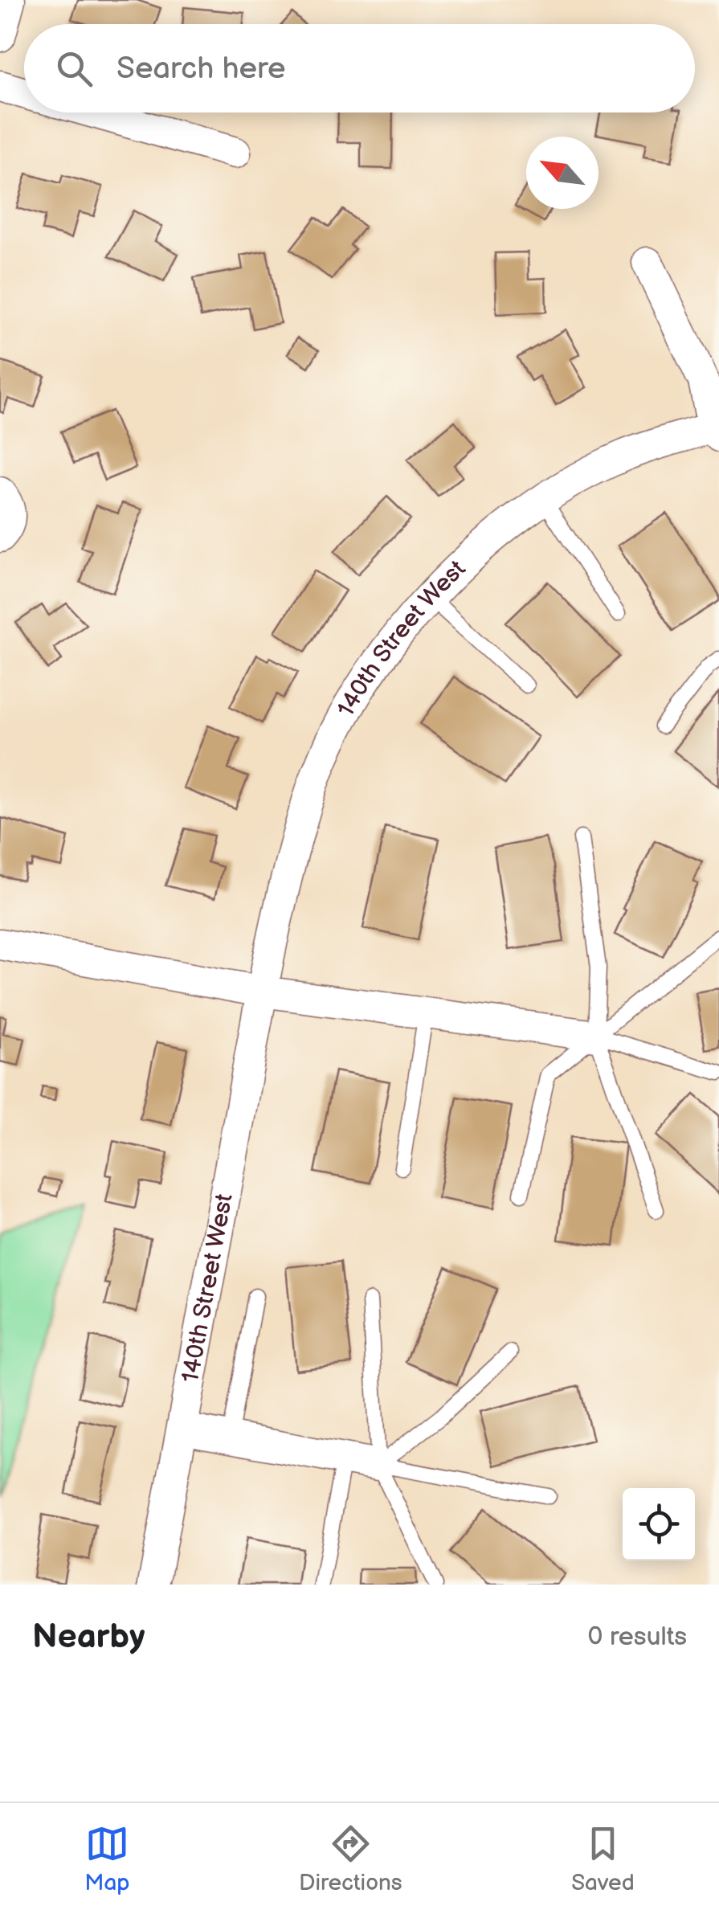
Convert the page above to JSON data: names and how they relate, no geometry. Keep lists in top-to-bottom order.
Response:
{
  "streets": {
    "street": ["140th Street West"]
  },
  "north": "top left",
  "page": {
    "search": "Search here",
    "heading": ["Nearby", "0 results"],
    "nav": ["Map", "Directions", "Saved"]
  }
}
